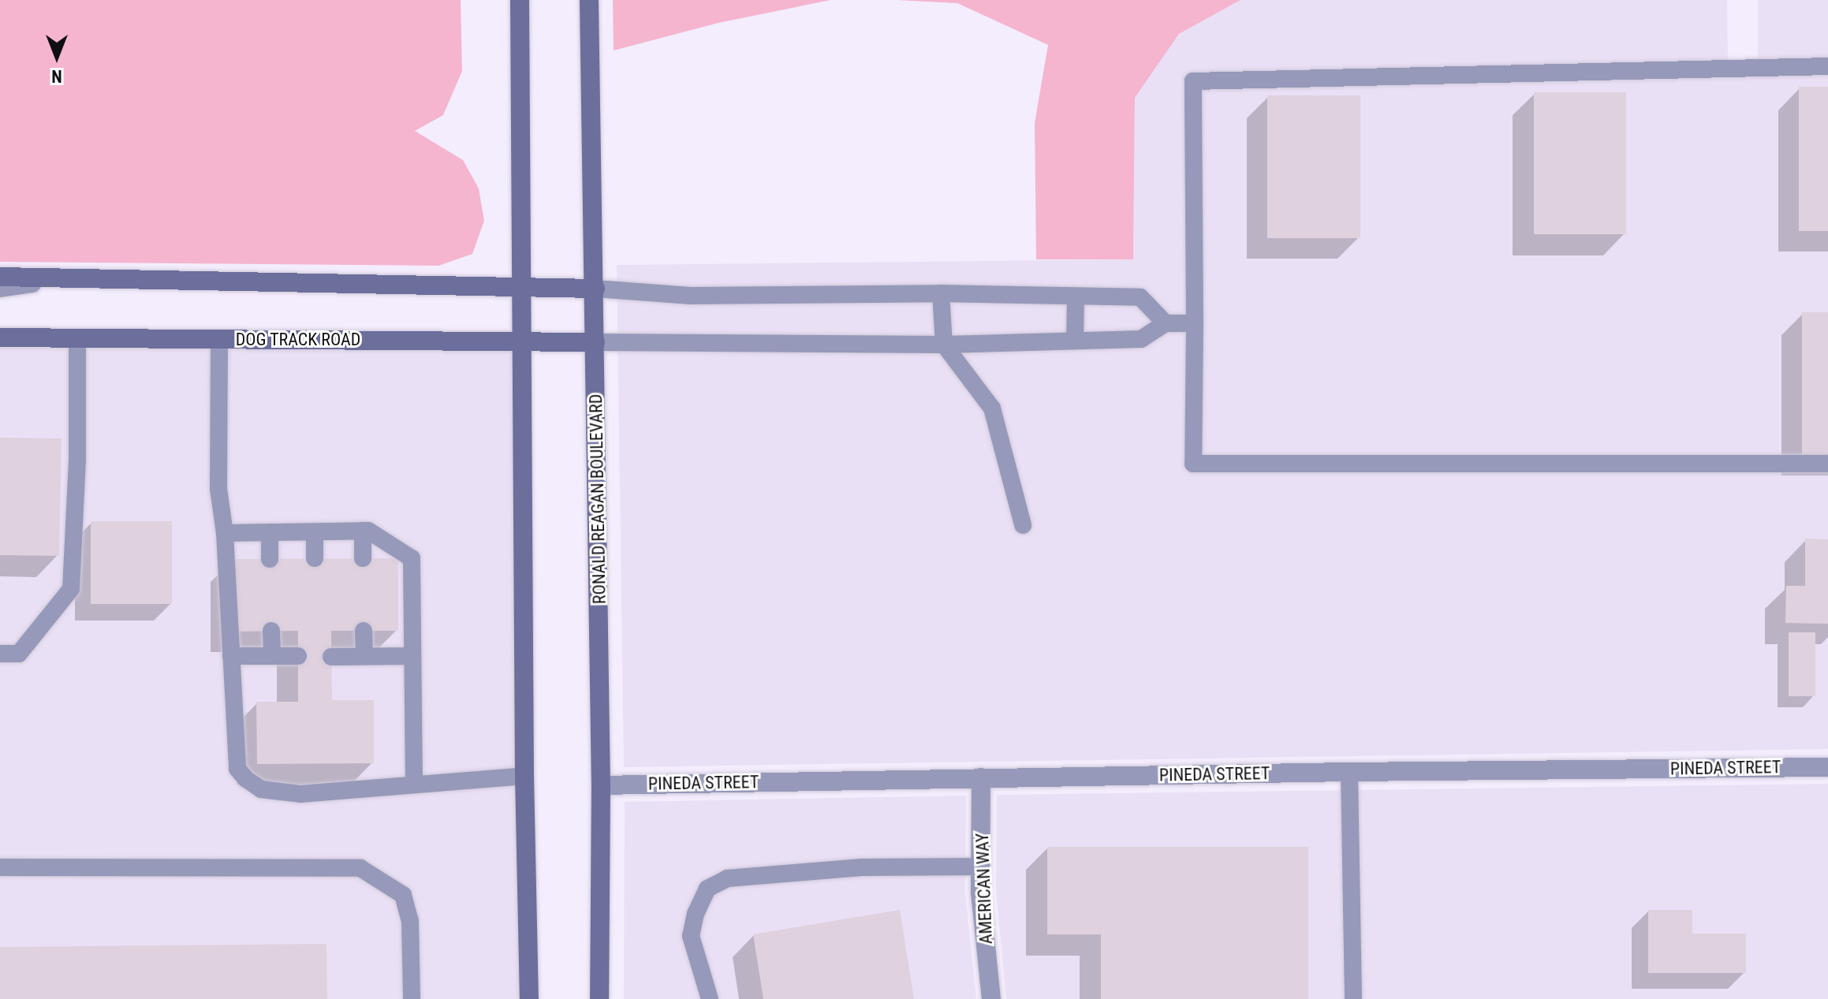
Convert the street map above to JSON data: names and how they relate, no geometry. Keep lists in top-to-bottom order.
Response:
{
  "streets": {
    "main road": ["DOG TRACK ROAD", "RONALD REAGAN BOULEVARD"],
    "street": ["PINEDA STREET", "AMERICAN WAY"]
  },
  "crossings": [
    ["DOG TRACK ROAD", "RONALD REAGAN BOULEVARD"],
    ["RONALD REAGAN BOULEVARD", "PINEDA STREET"],
    ["PINEDA STREET", "AMERICAN WAY"]
  ],
  "north": "bottom"
}
